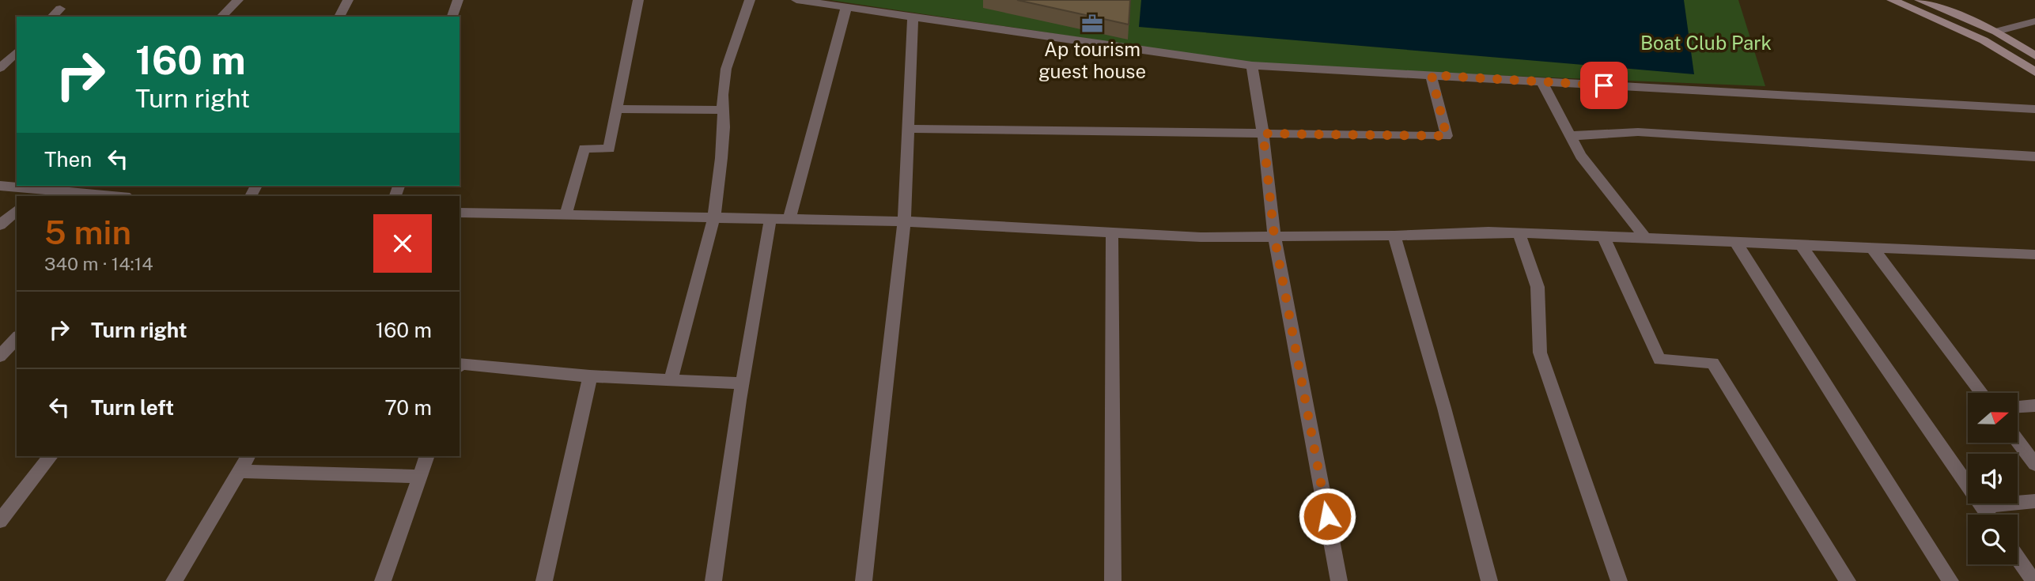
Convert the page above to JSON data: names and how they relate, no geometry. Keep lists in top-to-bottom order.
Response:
{
  "parks": ["Boat Club Park"],
  "places": {
    "office": ["Ap tourism guest house"]
  },
  "north": "right",
  "page": {
    "turn": ["160 m", "Turn right"],
    "then": "Then",
    "heading": ["5 min", "340 m · 14:14"],
    "list": [
      {
        "name": "Turn right",
        "value": "160 m"
      },
      {
        "name": "Turn left",
        "value": "70 m"
      }
    ]
  }
}
